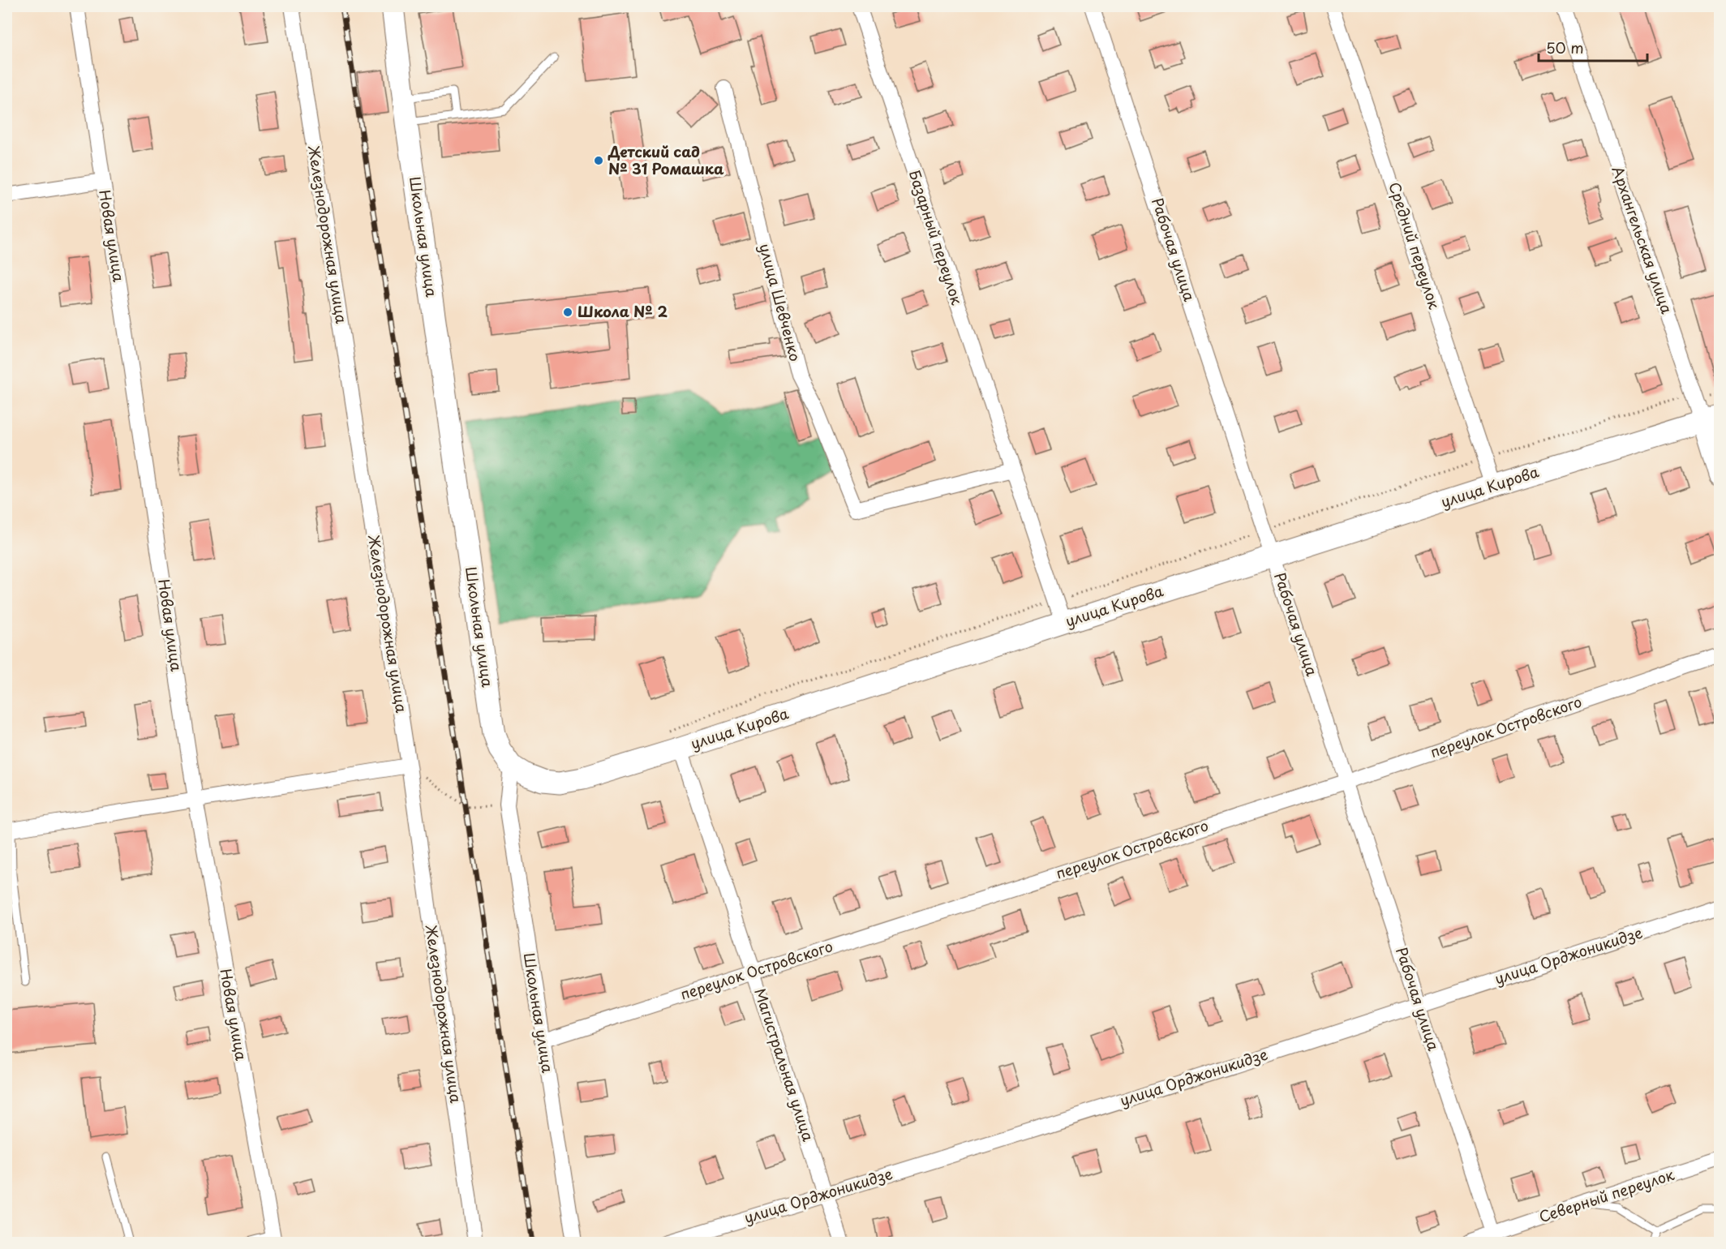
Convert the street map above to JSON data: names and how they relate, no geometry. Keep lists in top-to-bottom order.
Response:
{
  "streets": {
    "main road": ["Школьная улица", "Архангельская улица", "улица Кирова"],
    "street": [
      "Железнодорожная улица",
      "Новая улица",
      "Базарный переулок",
      "Средний переулок",
      "Рабочая улица",
      "улица Шевченко",
      "переулок Островского",
      "улица Орджоникидзе",
      "Магистральная улица",
      "Северный переулок"
    ]
  },
  "crossings": [
    ["Школьная улица", "улица Кирова"],
    ["Школьная улица", "переулок Островского"],
    ["Базарный переулок", "улица Шевченко"],
    ["Базарный переулок", "улица Кирова"],
    ["Архангельская улица", "улица Кирова"],
    ["Средний переулок", "улица Кирова"],
    ["Рабочая улица", "улица Кирова"],
    ["Рабочая улица", "переулок Островского"],
    ["Рабочая улица", "улица Орджоникидзе"],
    ["Рабочая улица", "Северный переулок"],
    ["улица Кирова", "Магистральная улица"],
    ["переулок Островского", "Магистральная улица"],
    ["улица Орджоникидзе", "Магистральная улица"]
  ],
  "places": ["Детский сад № 31 Ромашка", "Школа № 2"],
  "scale_bar": "50 m"
}
